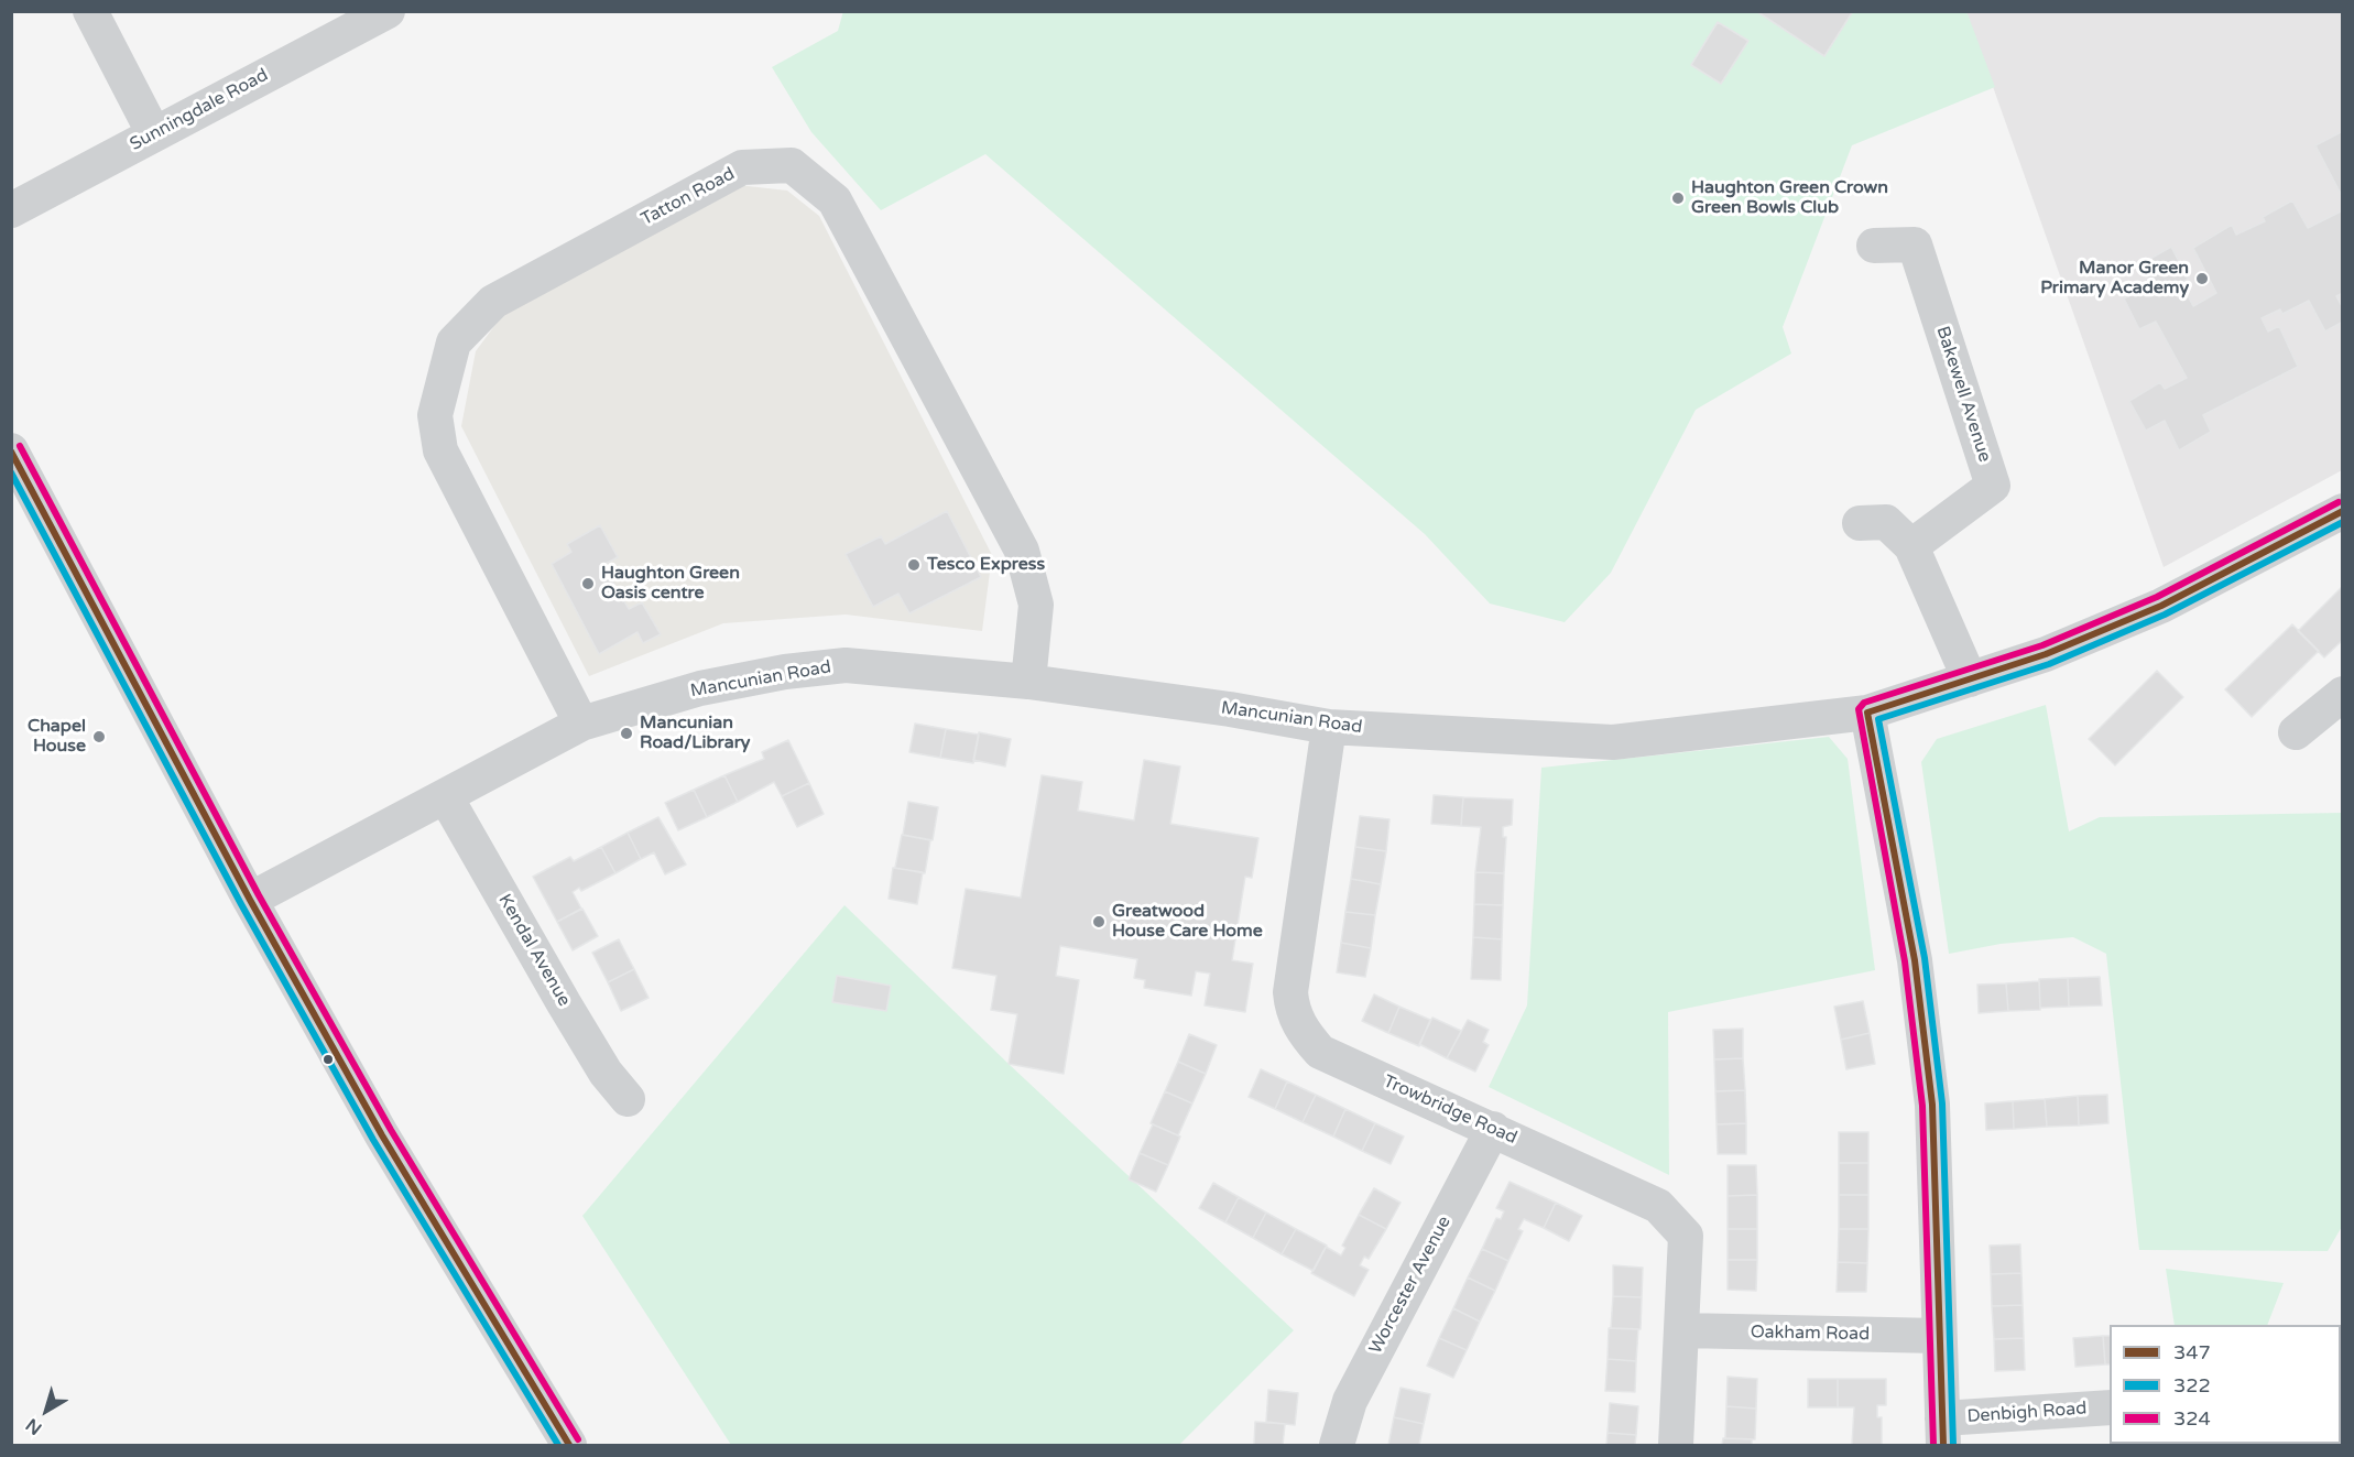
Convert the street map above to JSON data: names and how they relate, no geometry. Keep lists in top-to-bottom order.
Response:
{
  "streets": {
    "street": [
      "Sunningdale Road",
      "Tatton Road",
      "Bakewell Avenue",
      "Mancunian Road",
      "Kendal Avenue",
      "Trowbridge Road",
      "Worcester Avenue",
      "Oakham Road",
      "Denbigh Road"
    ]
  },
  "crossings": [
    ["Tatton Road", "Mancunian Road"],
    ["Mancunian Road", "Kendal Avenue"],
    ["Mancunian Road", "Trowbridge Road"],
    ["Trowbridge Road", "Worcester Avenue"],
    ["Trowbridge Road", "Oakham Road"]
  ],
  "places": [
    "Haughton Green Crown Green Bowls Club",
    "Manor Green Primary Academy",
    "Tesco Express",
    "Haughton Green Oasis centre",
    "Mancunian Road/Library",
    "Chapel House",
    "Greatwood House Care Home"
  ],
  "lines": ["transit line 324", "transit line 347", "transit line 322"],
  "legend": ["347", "322", "324"],
  "north": "bottom left"
}
